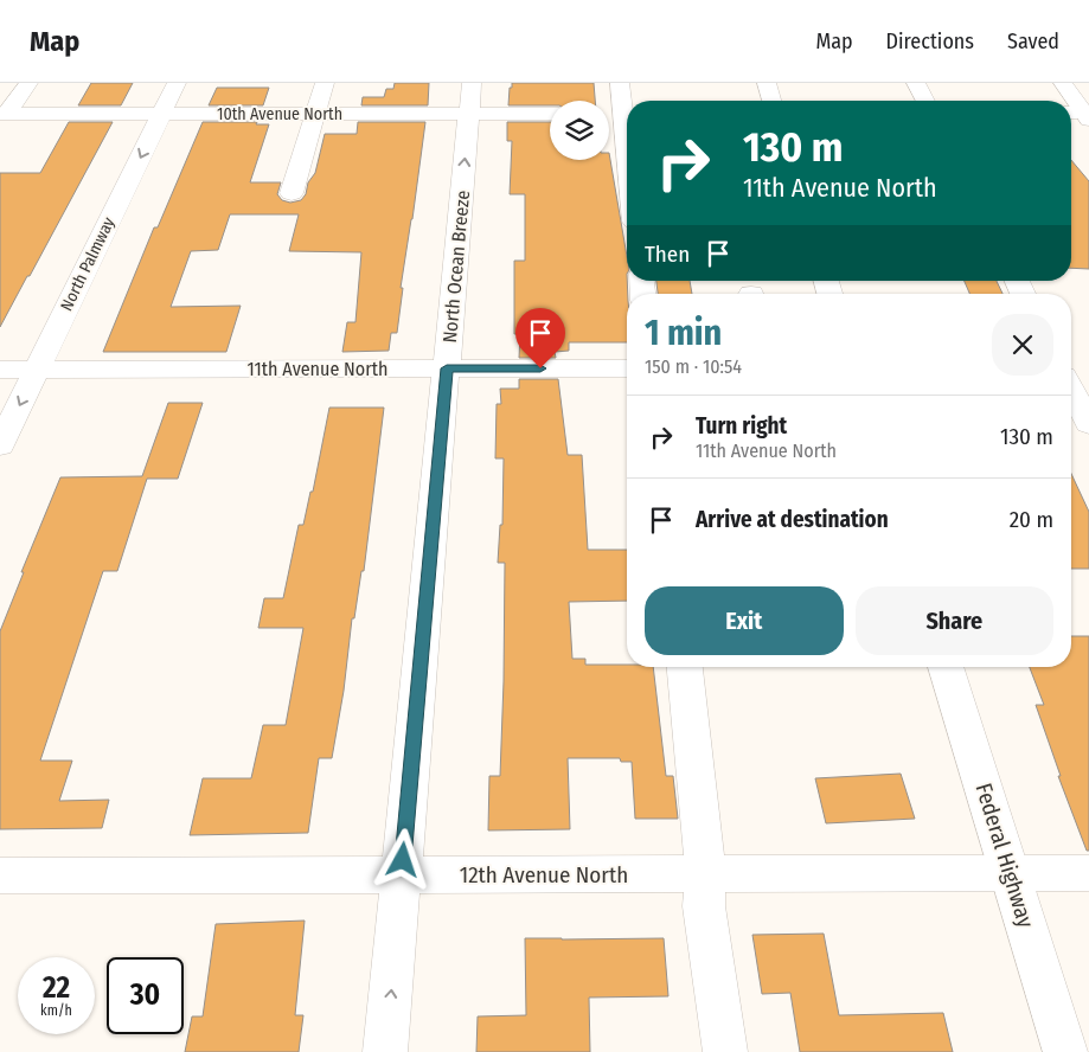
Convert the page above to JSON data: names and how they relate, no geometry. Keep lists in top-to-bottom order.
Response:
{
  "streets": {
    "street": [
      "10th Avenue North",
      "North Palmway",
      "North Ocean Breeze",
      "11th Avenue North",
      "Federal Highway",
      "12th Avenue North"
    ]
  },
  "crossings": [
    ["10th Avenue North", "North Palmway"],
    ["10th Avenue North", "North Ocean Breeze"],
    ["North Palmway", "11th Avenue North"],
    ["North Ocean Breeze", "11th Avenue North"],
    ["North Ocean Breeze", "12th Avenue North"],
    ["Federal Highway", "12th Avenue North"]
  ],
  "one_way": ["North Palmway"],
  "page": {
    "header": "Map",
    "nav": ["Map", "Directions", "Saved"],
    "turn": ["130 m", "11th Avenue North"],
    "then": "Then",
    "heading": ["1 min", "150 m · 10:54"],
    "list": [
      {
        "name": "Turn right",
        "note": "11th Avenue North",
        "value": "130 m"
      },
      {
        "name": "Arrive at destination",
        "value": "20 m"
      }
    ],
    "buttons": ["Exit", "Share"],
    "speed": "22 km/h",
    "limit": "30"
  }
}
